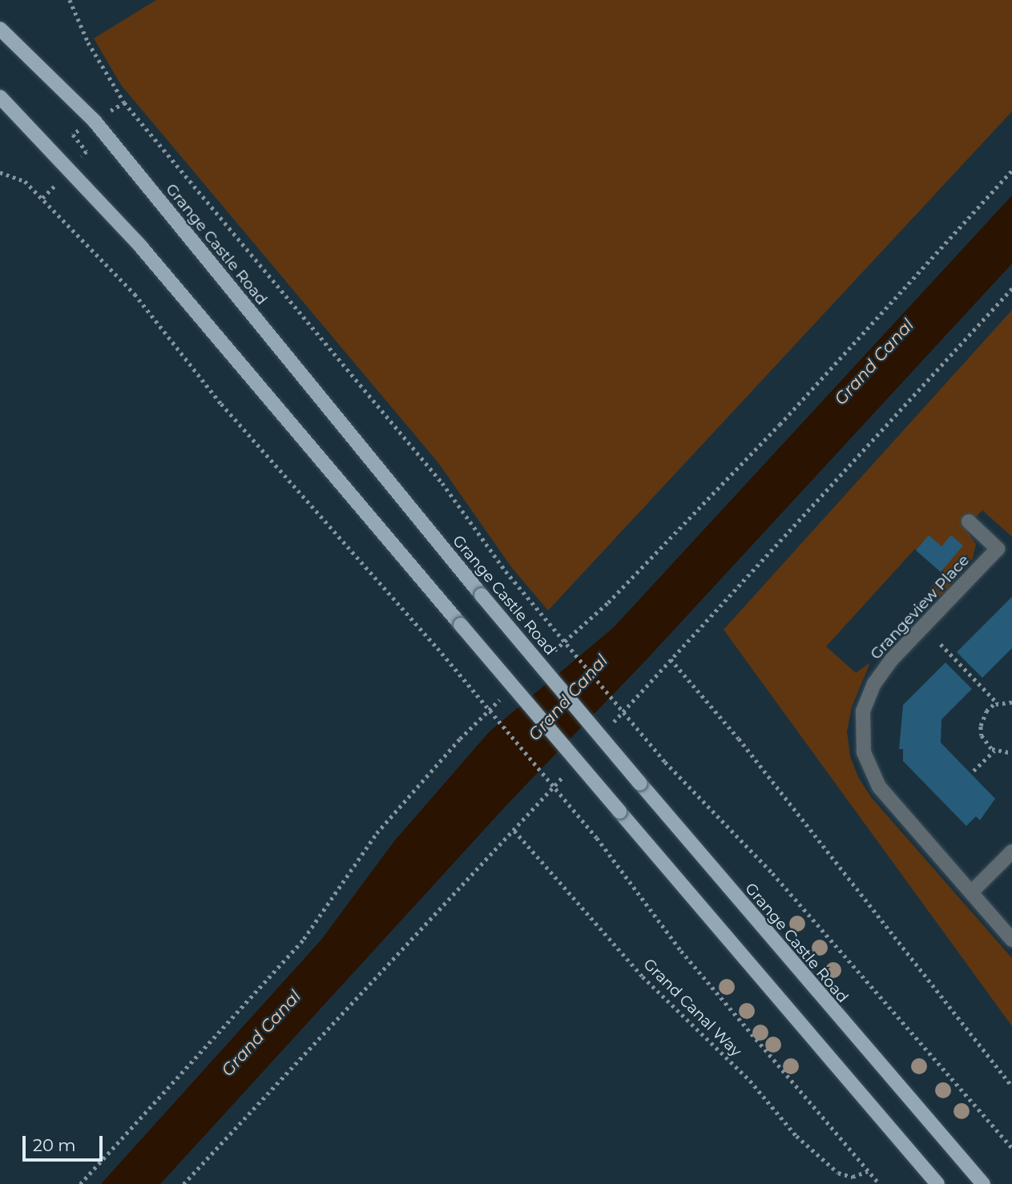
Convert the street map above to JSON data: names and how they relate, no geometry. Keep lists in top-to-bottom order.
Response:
{
  "streets": {
    "main road": ["Grange Castle Road"],
    "street": ["Grangeview Place"],
    "path": ["Grand Canal Way"]
  },
  "water": ["Grand Canal"],
  "scale_bar": "20 m"
}
